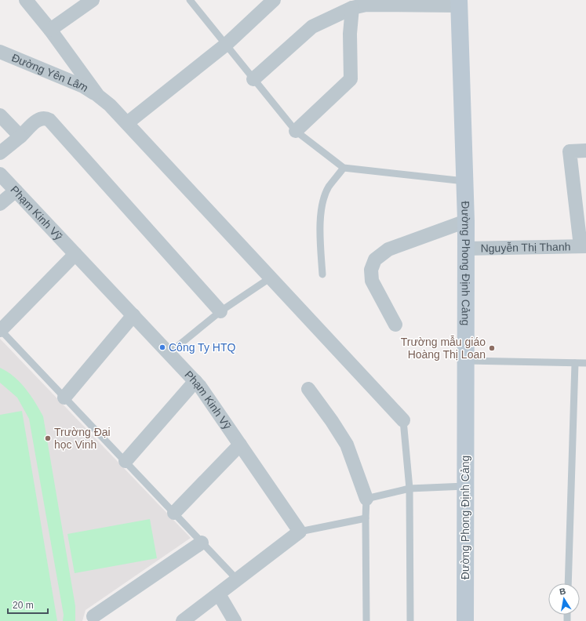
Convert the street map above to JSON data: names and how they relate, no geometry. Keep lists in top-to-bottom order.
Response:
{
  "streets": {
    "street": [
      "Đường Yên Lâm",
      "Phạm Kinh Vỹ",
      "Nguyễn Thị Thanh",
      "Đường Phong Định Cảng"
    ]
  },
  "crossings": [
    ["Nguyễn Thị Thanh", "Đường Phong Định Cảng"]
  ],
  "places": ["Công Ty HTQ", "Trường mẫu giáo Hoàng Thị Loan", "Trường Đại học Vinh"],
  "scale_bar": "20 m",
  "north": "top"
}
